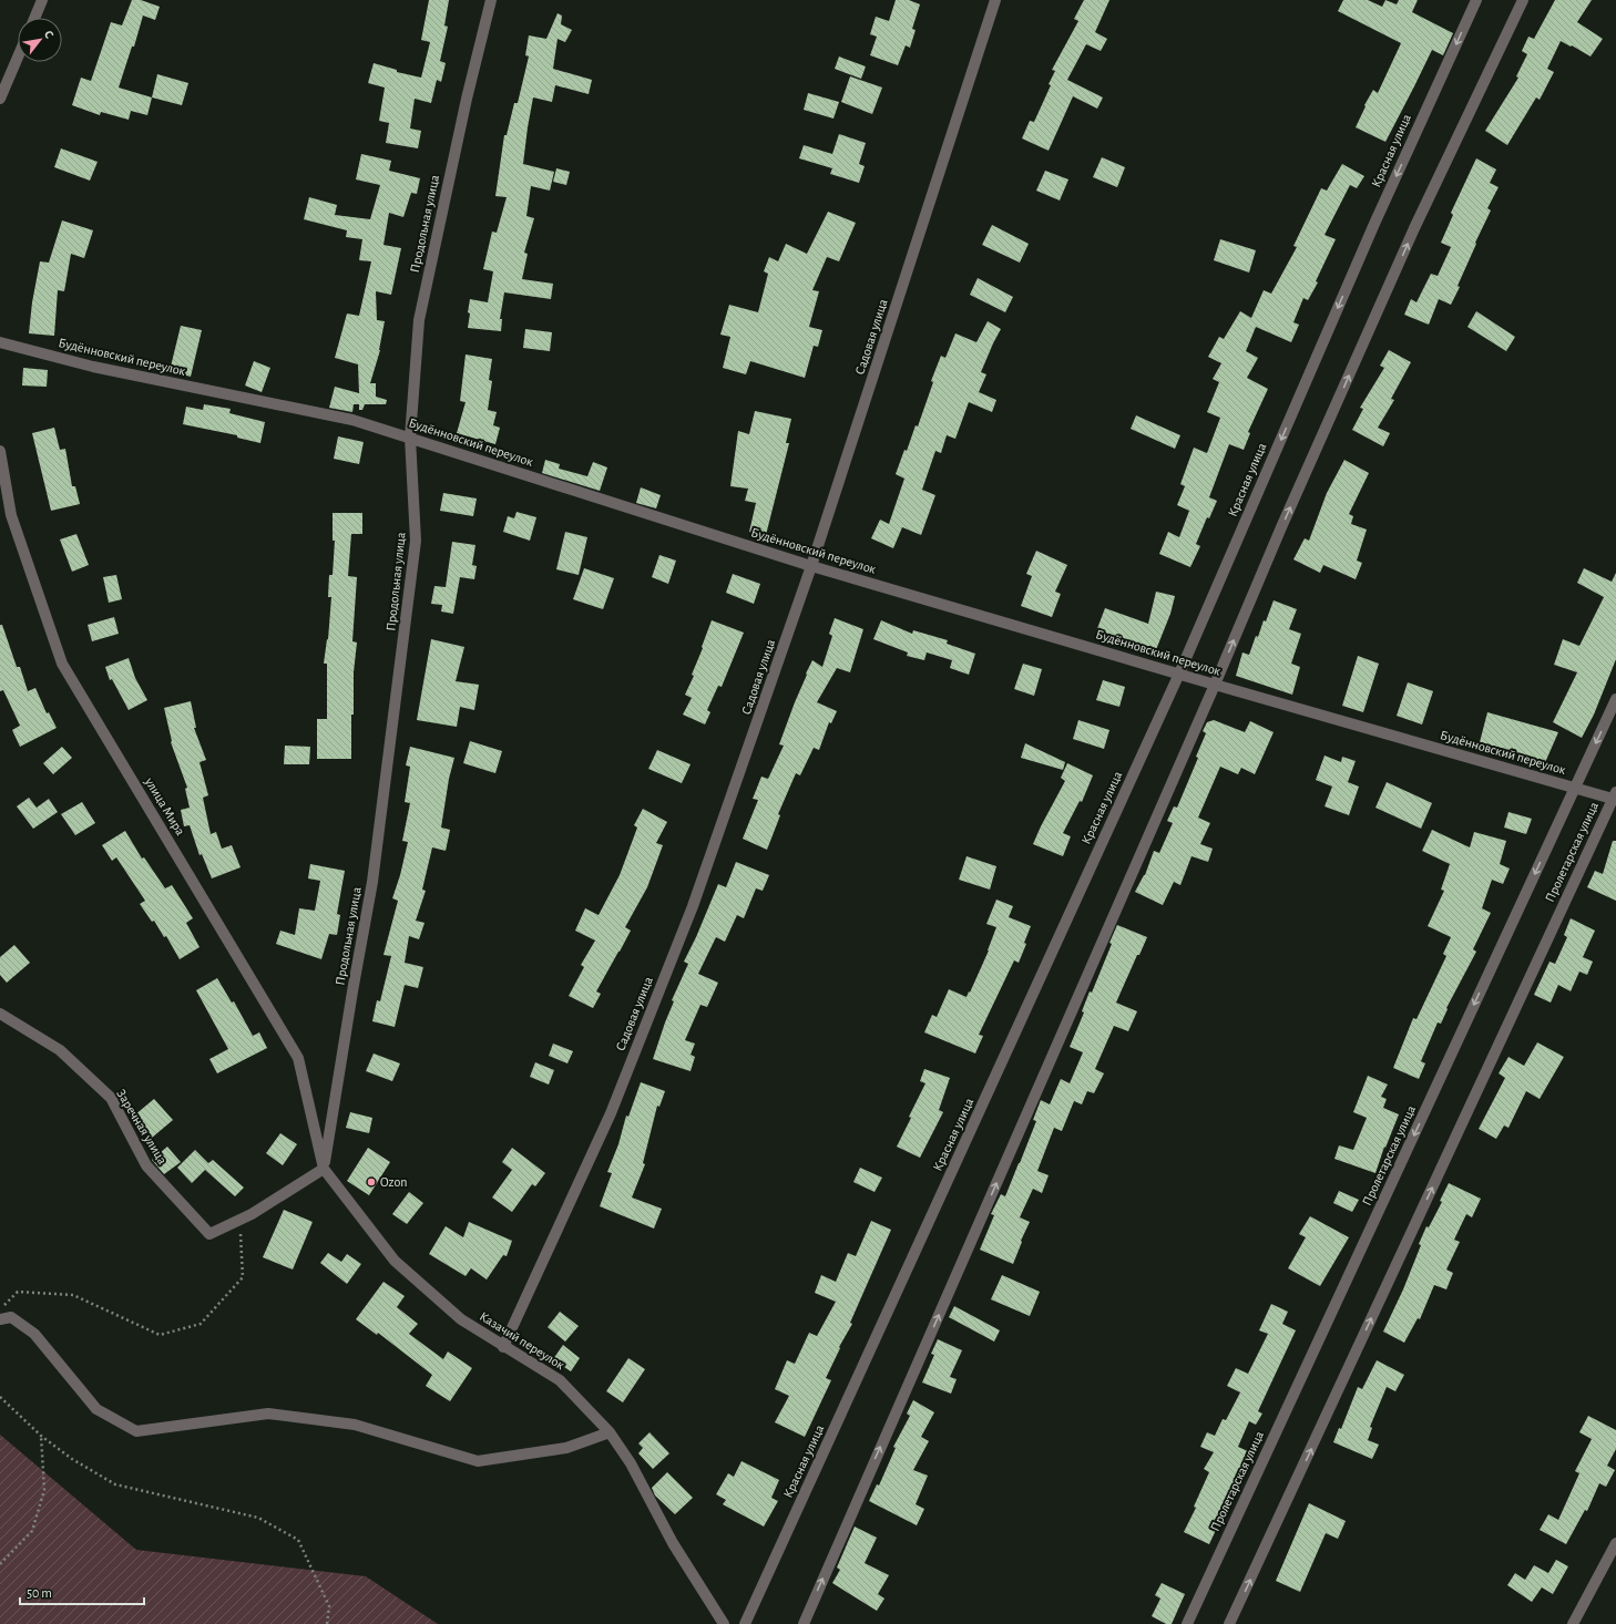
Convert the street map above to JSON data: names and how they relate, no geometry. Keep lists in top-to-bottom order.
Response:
{
  "streets": {
    "street": [
      "Красная улица",
      "Продольная улица",
      "Садовая улица",
      "Будённовский переулок",
      "улица Мира",
      "Пролетарская улица",
      "Заречная улица",
      "Казачий переулок"
    ]
  },
  "crossings": [
    ["Красная улица", "Будённовский переулок"],
    ["Продольная улица", "Будённовский переулок"],
    ["Продольная улица", "улица Мира"],
    ["Продольная улица", "Заречная улица"],
    ["Продольная улица", "Казачий переулок"],
    ["Садовая улица", "Будённовский переулок"],
    ["Садовая улица", "Казачий переулок"],
    ["Будённовский переулок", "Пролетарская улица"],
    ["улица Мира", "Заречная улица"],
    ["улица Мира", "Казачий переулок"],
    ["Заречная улица", "Казачий переулок"]
  ],
  "places": ["Ozon"],
  "scale_bar": "50 m",
  "north": "top right"
}
